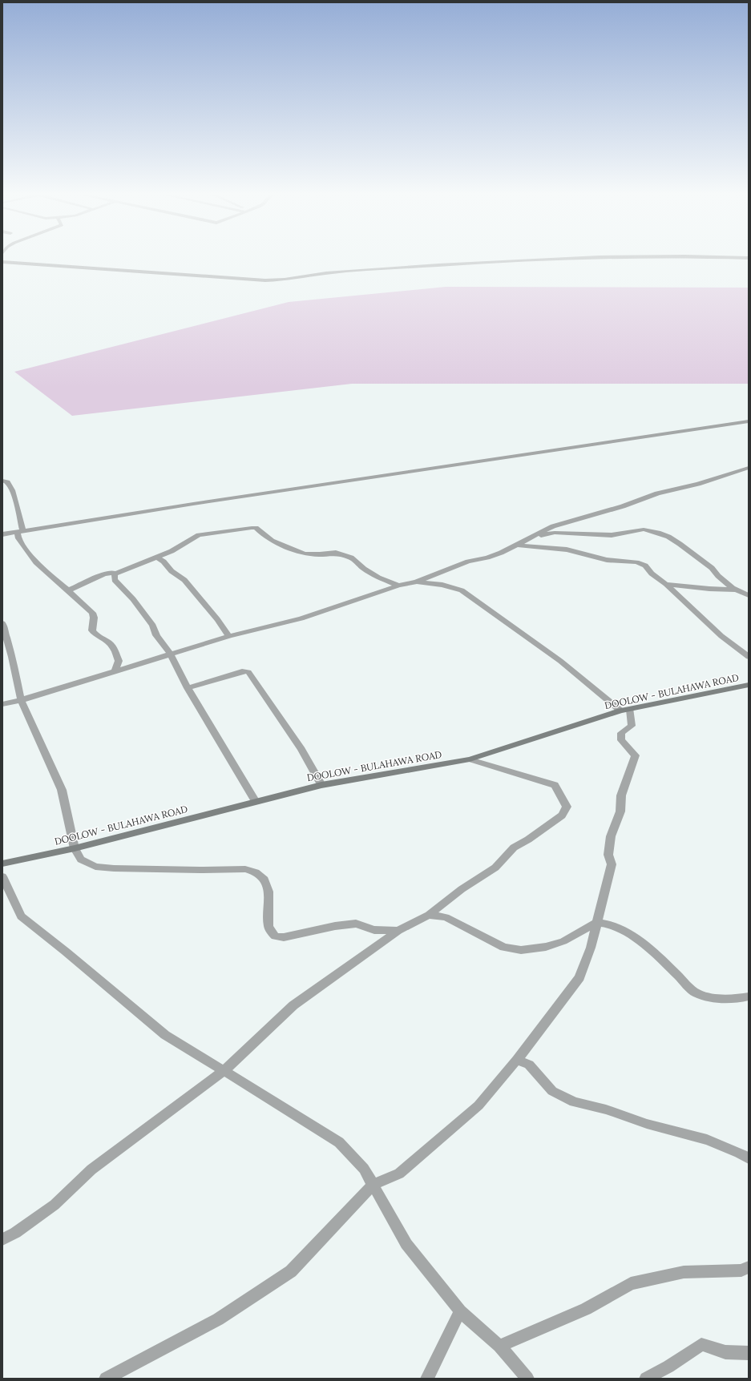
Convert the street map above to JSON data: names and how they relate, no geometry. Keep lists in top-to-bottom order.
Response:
{
  "streets": {
    "main road": ["DOOLOW - BULAHAWA ROAD"]
  }
}
